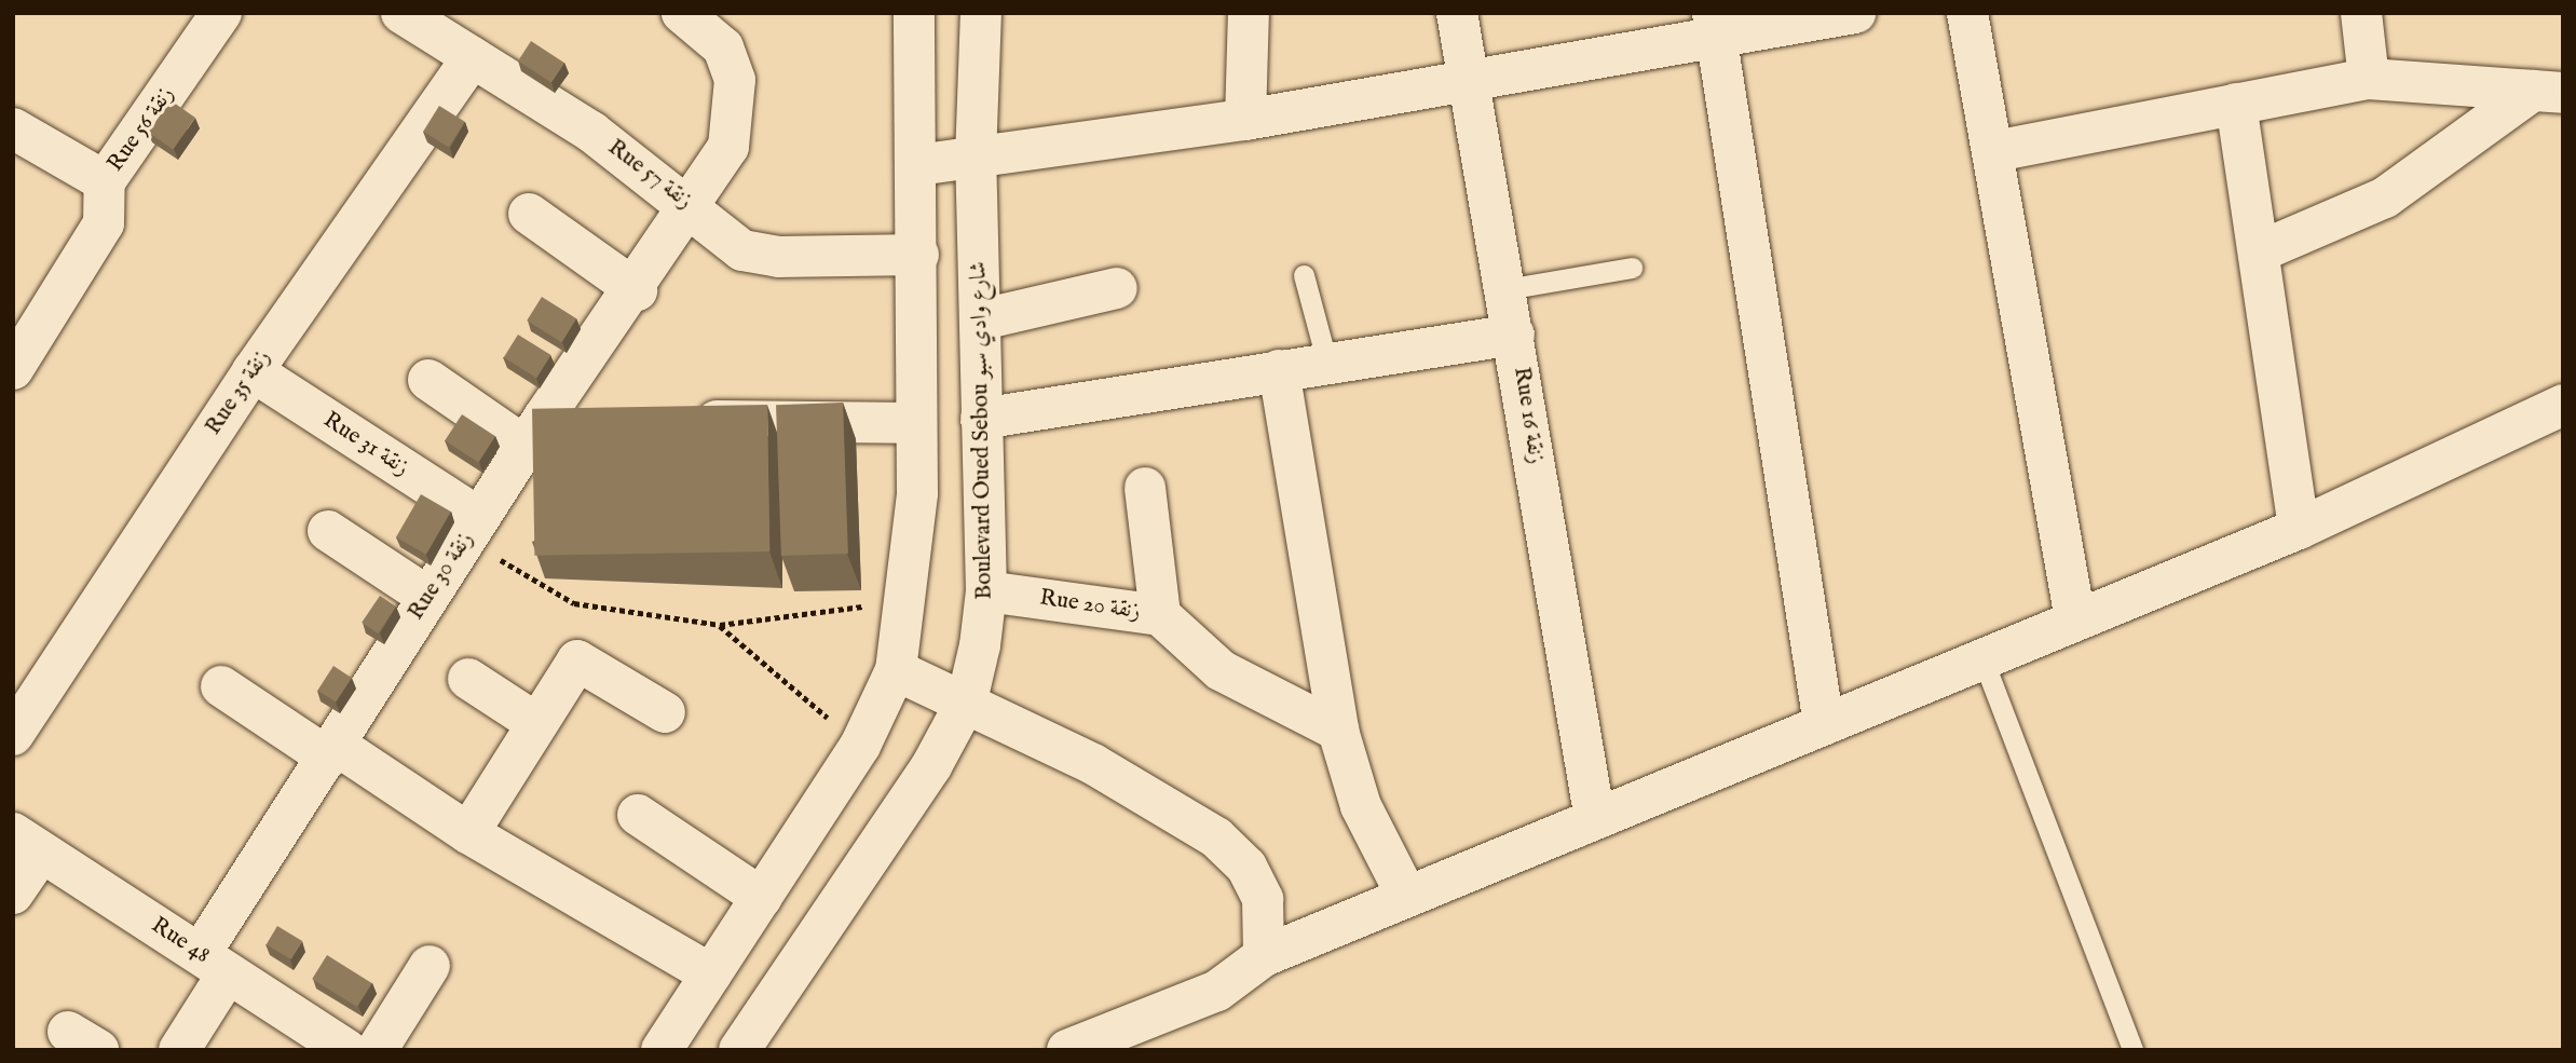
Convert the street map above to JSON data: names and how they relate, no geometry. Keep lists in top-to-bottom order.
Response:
{
  "streets": {
    "street": [
      "Rue 56 زنقة",
      "Rue 57 زنقة",
      "Rue 35 زنقة",
      "Rue 16 زنقة",
      "Boulevard Oued Sebou شارع وادي سبو",
      "Rue 31 زنقة",
      "Rue 30 زنقة",
      "Rue 20 زنقة",
      "Rue 48"
    ]
  },
  "crossings": [
    ["Rue 57 زنقة", "Rue 35 زنقة"],
    ["Rue 57 زنقة", "Rue 30 زنقة"],
    ["Rue 35 زنقة", "Rue 31 زنقة"],
    ["Boulevard Oued Sebou شارع وادي سبو", "Rue 20 زنقة"],
    ["Rue 31 زنقة", "Rue 30 زنقة"],
    ["Rue 30 زنقة", "Rue 48"]
  ]
}
